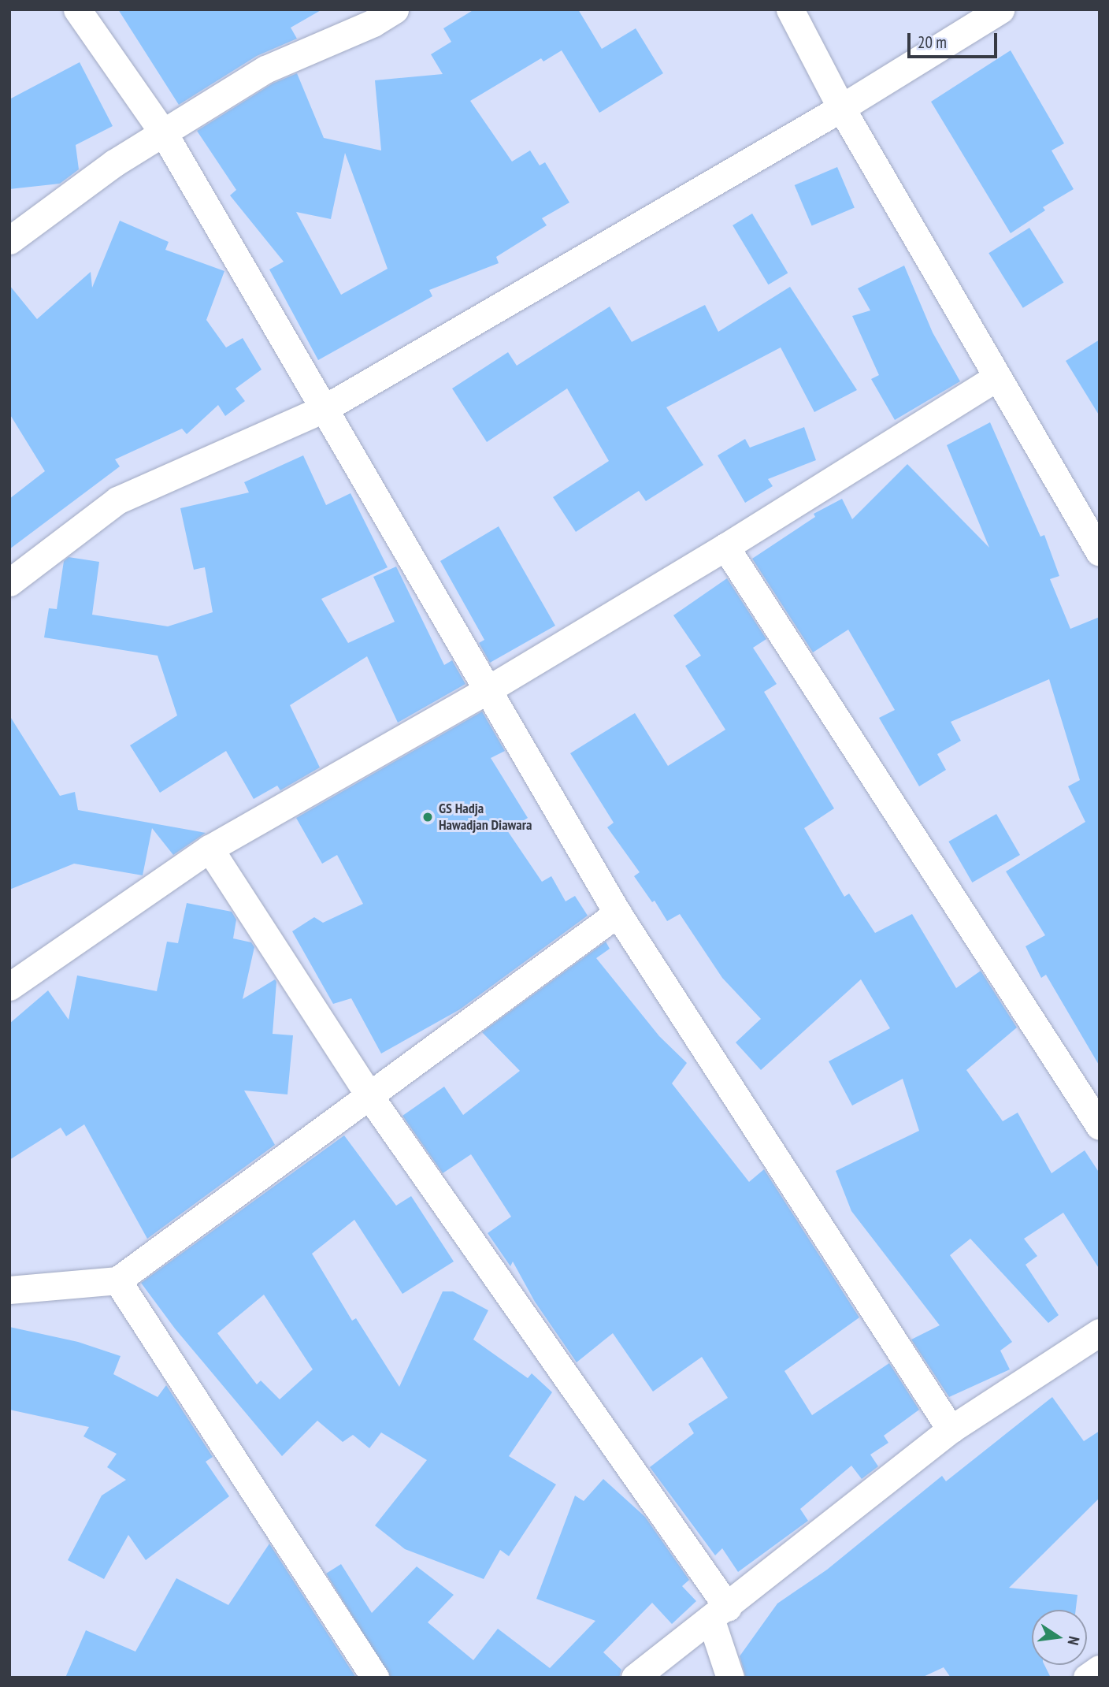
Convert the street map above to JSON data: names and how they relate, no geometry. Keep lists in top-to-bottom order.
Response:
{
  "places": ["GS Hadja Hawadjan Diawara"],
  "scale_bar": "20 m",
  "north": "right"
}
